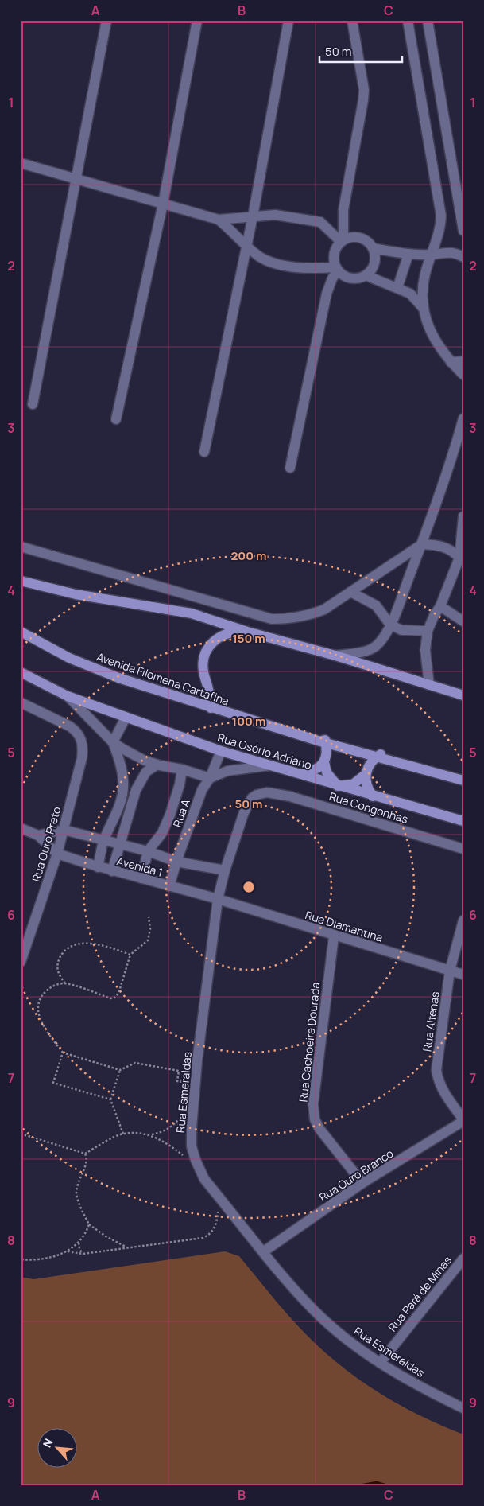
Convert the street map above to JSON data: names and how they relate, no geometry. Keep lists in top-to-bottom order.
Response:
{
  "streets": {
    "main road": ["Avenida Filomena Cartafina", "Rua Osório Adriano"],
    "street": [
      "Rua Congonhas",
      "Rua A",
      "Rua Ouro Preto",
      "Avenida 1",
      "Rua Diamantina",
      "Rua Alfenas",
      "Rua Cachoeira Dourada",
      "Rua Esmeraldas",
      "Rua Ouro Branco",
      "Rua Pará de Minas"
    ]
  },
  "crossings": [
    ["Rua Osório Adriano", "Rua A"],
    ["Rua Congonhas", "Rua Esmeraldas"],
    ["Rua A", "Avenida 1"],
    ["Rua Ouro Preto", "Avenida 1"],
    ["Avenida 1", "Rua Diamantina"],
    ["Avenida 1", "Rua Esmeraldas"],
    ["Rua Diamantina", "Rua Alfenas"],
    ["Rua Diamantina", "Rua Cachoeira Dourada"],
    ["Rua Diamantina", "Rua Esmeraldas"],
    ["Rua Alfenas", "Rua Ouro Branco"],
    ["Rua Cachoeira Dourada", "Rua Ouro Branco"],
    ["Rua Esmeraldas", "Rua Ouro Branco"],
    ["Rua Esmeraldas", "Rua Pará de Minas"]
  ],
  "scale_bar": "50 m",
  "north": "top left",
  "grid": {
    "columns": ["A", "B", "C"],
    "rows": [
      "1",
      "2",
      "3",
      "4",
      "5",
      "6",
      "7",
      "8",
      "9"
    ]
  },
  "rings": [
    "200 m",
    "150 m",
    "100 m",
    "50 m"
  ]
}
